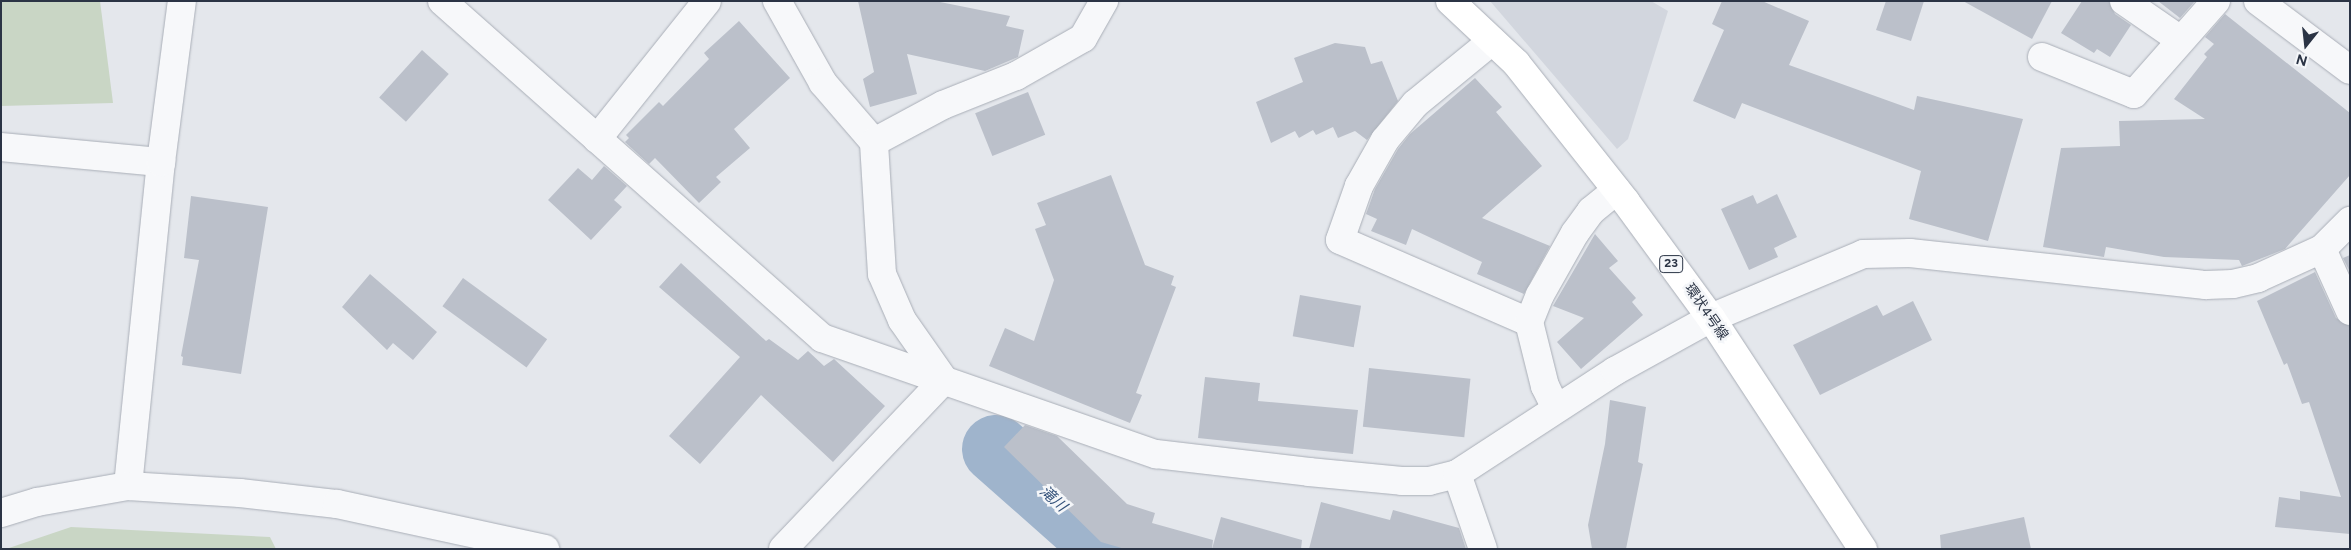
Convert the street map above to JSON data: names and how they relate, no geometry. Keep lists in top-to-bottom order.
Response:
{
  "streets": {
    "main road": ["23", "環状4号線"]
  },
  "water": ["滝川"],
  "north": "bottom"
}
